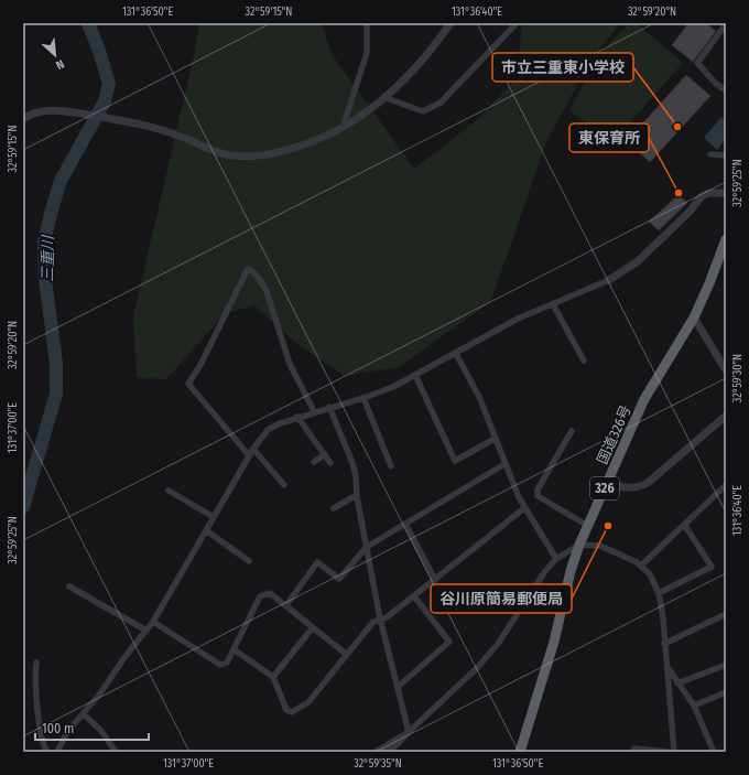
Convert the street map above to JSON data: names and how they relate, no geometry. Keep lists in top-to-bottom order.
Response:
{
  "streets": {
    "highway": ["国道326号", "326"]
  },
  "water": ["三重川"],
  "places": ["市立三重東小学校", "東保育所", "谷川原簡易郵便局"],
  "scale_bar": "100 m",
  "north": "bottom right",
  "coordinates": [
    "131°36'50\"E",
    "32°59'15\"N",
    "131°36'40\"E",
    "32°59'20\"N",
    "32°59'25\"N",
    "32°59'30\"N",
    "131°37'00\"E",
    "32°59'35\"N"
  ]
}
